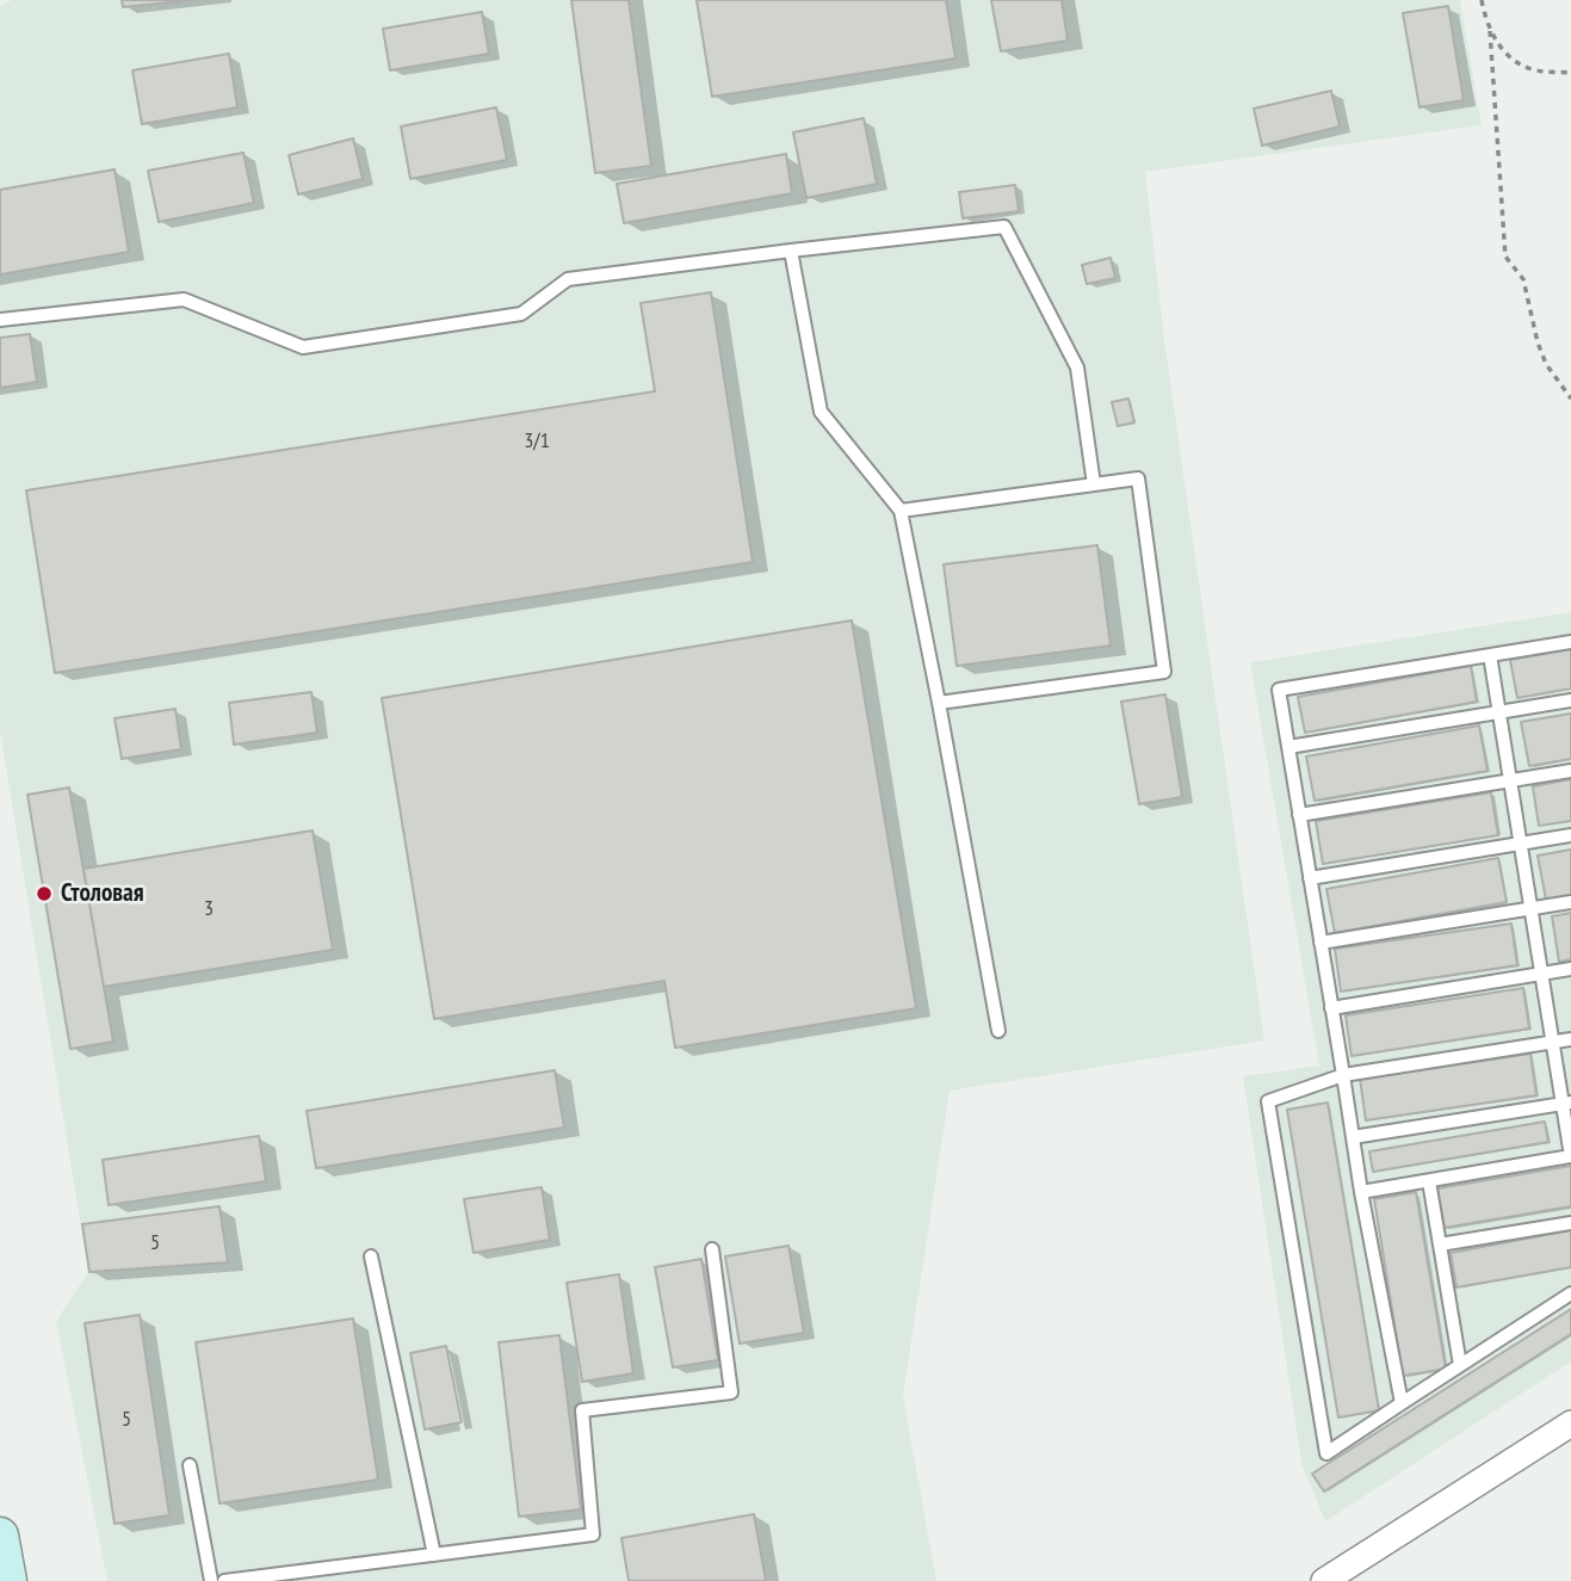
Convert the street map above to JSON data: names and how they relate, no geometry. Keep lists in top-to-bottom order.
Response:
{
  "places": ["Столовая"],
  "house_numbers": [
    "3/1",
    "3",
    "5",
    "5"
  ]
}
